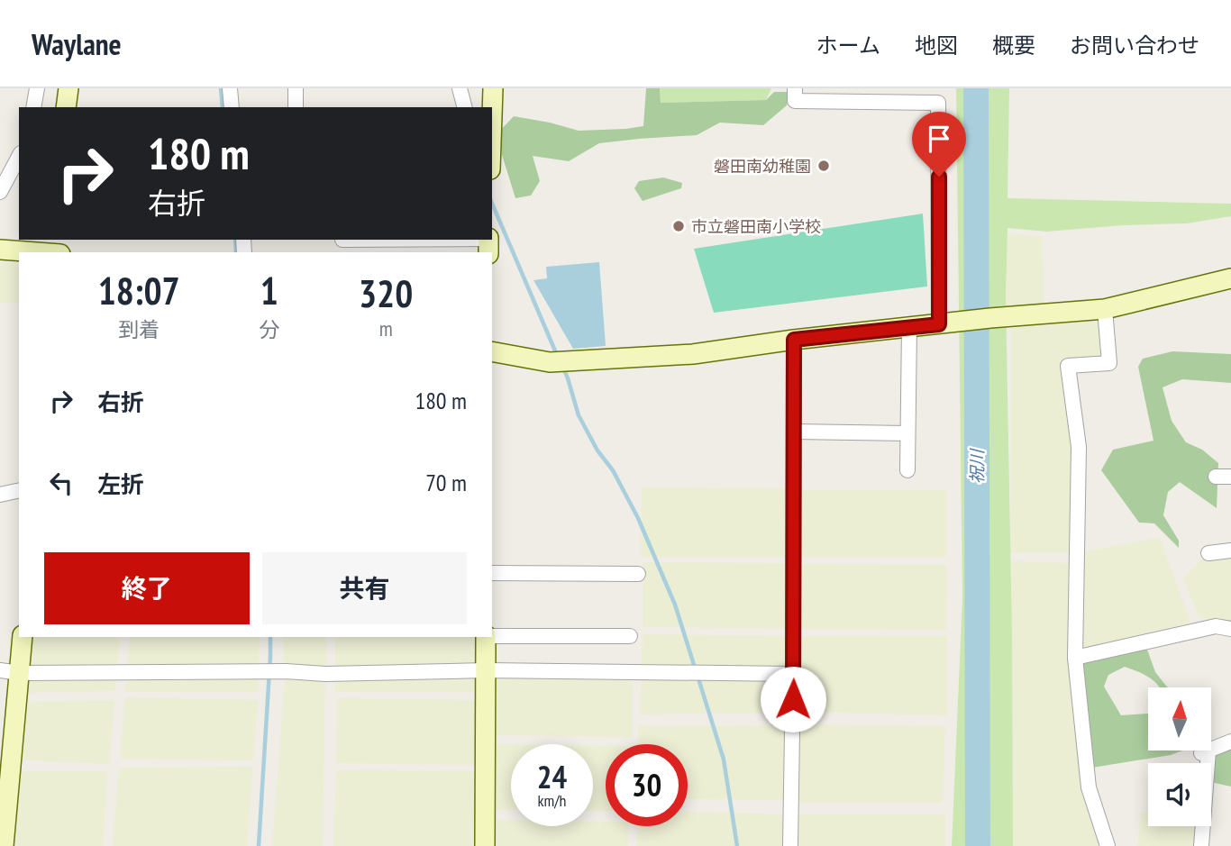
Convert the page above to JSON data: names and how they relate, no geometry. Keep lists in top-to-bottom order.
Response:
{
  "water": ["祝川"],
  "places": ["磐田南幼稚園", "市立磐田南小学校"],
  "north": "top",
  "page": {
    "header": "Waylane",
    "nav": [
      "ホーム",
      "地図",
      "概要",
      "お問い合わせ"
    ],
    "turn": ["180 m", "右折"],
    "eta": [
      "18:07",
      "到着",
      "1",
      "分",
      "320",
      "m"
    ],
    "list": [
      {
        "name": "右折",
        "value": "180 m"
      },
      {
        "name": "左折",
        "value": "70 m"
      }
    ],
    "buttons": ["終了", "共有"],
    "speed": "24 km/h",
    "limit": "30"
  }
}
